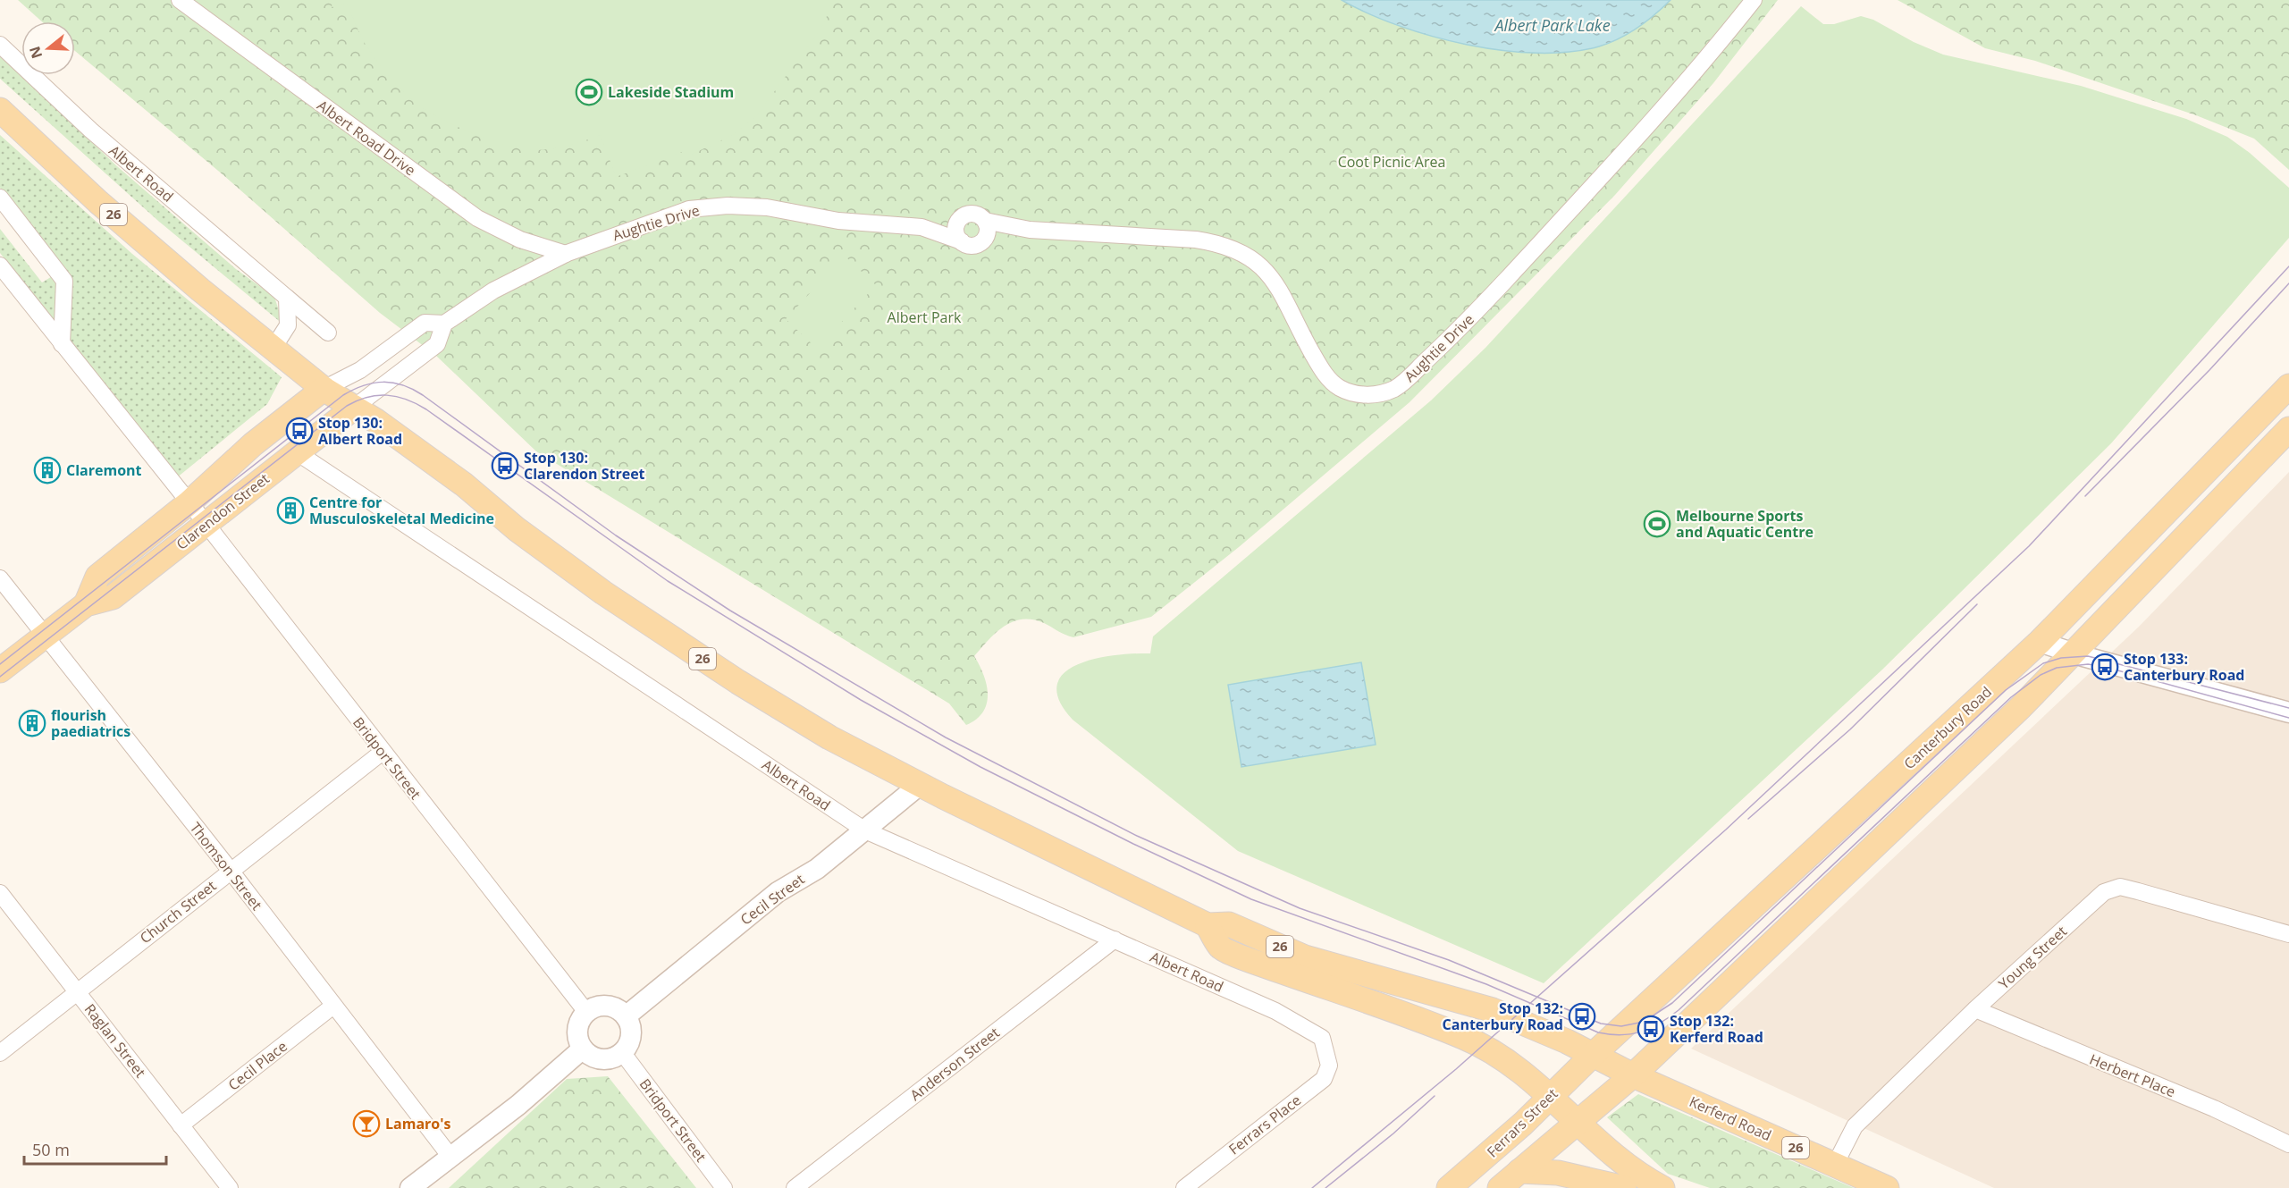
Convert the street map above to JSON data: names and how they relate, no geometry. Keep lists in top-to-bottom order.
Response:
{
  "streets": {
    "main road": [
      "26",
      "Clarendon Street",
      "Canterbury Road",
      "Kerferd Road",
      "Ferrars Street"
    ],
    "street": [
      "Albert Road Drive",
      "Albert Road",
      "Aughtie Drive",
      "Bridport Street",
      "Thomson Street",
      "Cecil Street",
      "Church Street",
      "Young Street",
      "Raglan Street",
      "Anderson Street",
      "Cecil Place",
      "Herbert Place",
      "Ferrars Place"
    ]
  },
  "crossings": [
    ["Albert Road Drive", "Aughtie Drive"],
    ["Albert Road", "Clarendon Street"],
    ["Albert Road", "Cecil Street"],
    ["Albert Road", "Anderson Street"],
    ["Albert Road", "Ferrars Place"],
    ["26", "Aughtie Drive"],
    ["26", "Clarendon Street"],
    ["26", "Canterbury Road"],
    ["26", "Cecil Street"],
    ["26", "Kerferd Road"],
    ["26", "Ferrars Street"],
    ["Aughtie Drive", "Clarendon Street"],
    ["Clarendon Street", "Bridport Street"],
    ["Clarendon Street", "Thomson Street"],
    ["Canterbury Road", "Ferrars Street"],
    ["Bridport Street", "Cecil Street"],
    ["Bridport Street", "Church Street"],
    ["Thomson Street", "Church Street"],
    ["Thomson Street", "Cecil Place"],
    ["Church Street", "Raglan Street"],
    ["Young Street", "Herbert Place"],
    ["Young Street", "Kerferd Road"],
    ["Raglan Street", "Cecil Place"]
  ],
  "water": ["Albert Park Lake"],
  "parks": ["Coot Picnic Area", "Albert Park"],
  "places": {
    "sports": ["Lakeside Stadium", "Melbourne Sports and Aquatic Centre"],
    "bus stop": [
      "Stop 130: Albert Road",
      "Stop 130: Clarendon Street",
      "Stop 133: Canterbury Road",
      "Stop 132: Canterbury Road",
      "Stop 132: Kerferd Road"
    ],
    "building": ["Claremont", "Centre for Musculoskeletal Medicine", "flourish paediatrics"],
    "bar": ["Lamaro's"]
  },
  "scale_bar": "50 m",
  "north": "left"
}
